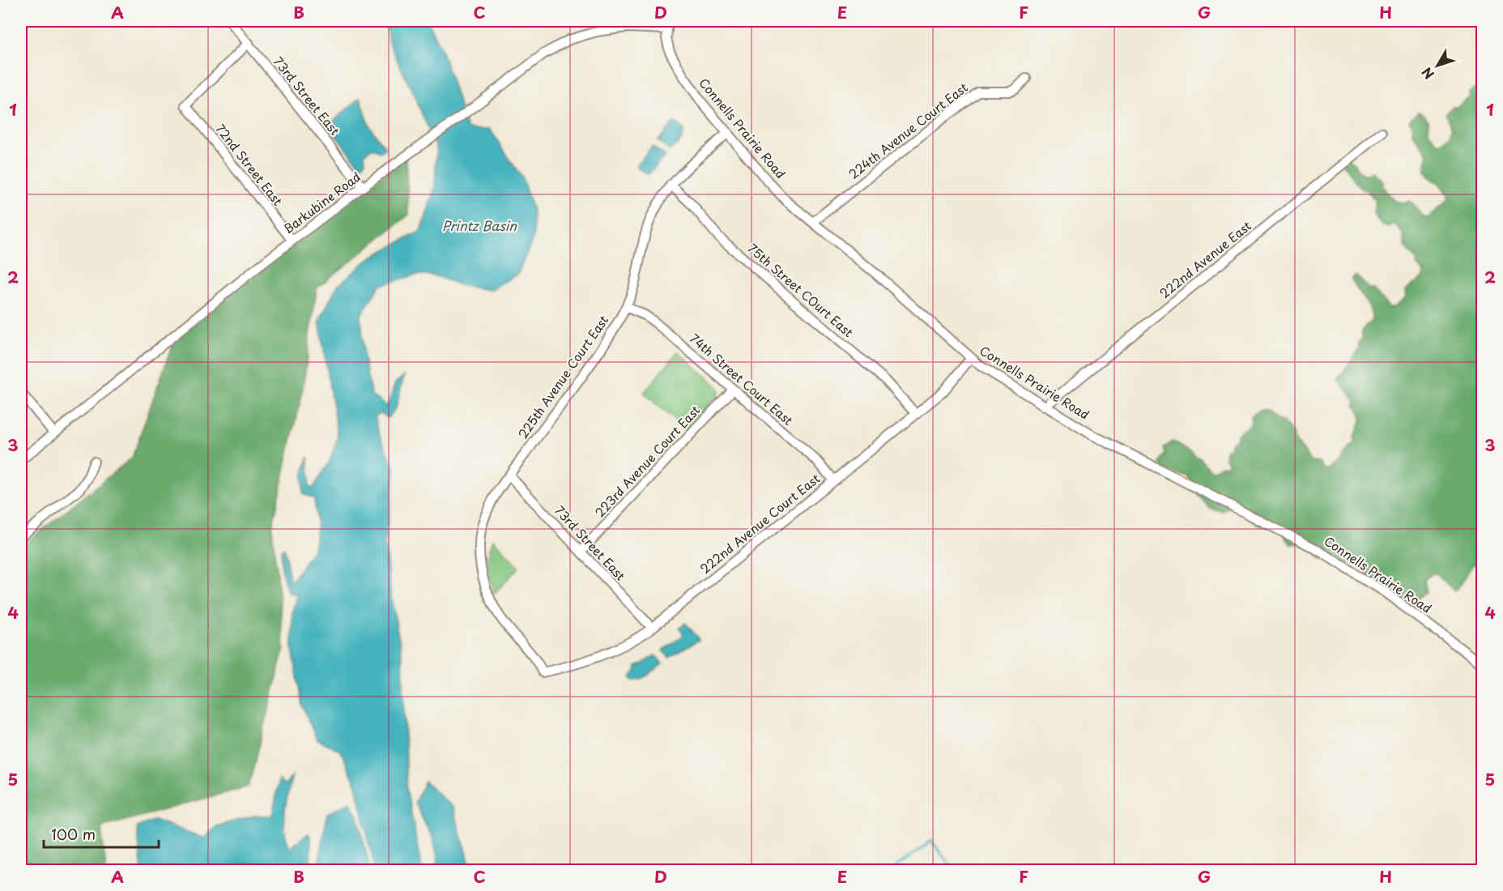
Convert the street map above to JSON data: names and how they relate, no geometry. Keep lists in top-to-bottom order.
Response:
{
  "streets": {
    "street": [
      "73rd Street East",
      "Connells Prairie Road",
      "224th Avenue Court East",
      "72nd Street East",
      "Barkubine Road",
      "222nd Avenue East",
      "75th Street COurt East",
      "225th Avenue Court East",
      "74th Street Court East",
      "223rd Avenue Court East",
      "222nd Avenue Court East"
    ]
  },
  "crossings": [
    ["73rd Street East", "72nd Street East"],
    ["73rd Street East", "Barkubine Road"],
    ["73rd Street East", "225th Avenue Court East"],
    ["73rd Street East", "223rd Avenue Court East"],
    ["73rd Street East", "222nd Avenue Court East"],
    ["Connells Prairie Road", "224th Avenue Court East"],
    ["Connells Prairie Road", "Barkubine Road"],
    ["Connells Prairie Road", "222nd Avenue East"],
    ["Connells Prairie Road", "225th Avenue Court East"],
    ["Connells Prairie Road", "222nd Avenue Court East"],
    ["72nd Street East", "Barkubine Road"],
    ["75th Street COurt East", "225th Avenue Court East"],
    ["75th Street COurt East", "222nd Avenue Court East"],
    ["225th Avenue Court East", "74th Street Court East"],
    ["225th Avenue Court East", "222nd Avenue Court East"],
    ["74th Street Court East", "223rd Avenue Court East"],
    ["74th Street Court East", "222nd Avenue Court East"]
  ],
  "water": ["Printz Basin"],
  "scale_bar": "100 m",
  "north": "bottom left",
  "grid": {
    "columns": [
      "A",
      "B",
      "C",
      "D",
      "E",
      "F",
      "G",
      "H"
    ],
    "rows": [
      "1",
      "2",
      "3",
      "4",
      "5"
    ]
  }
}
